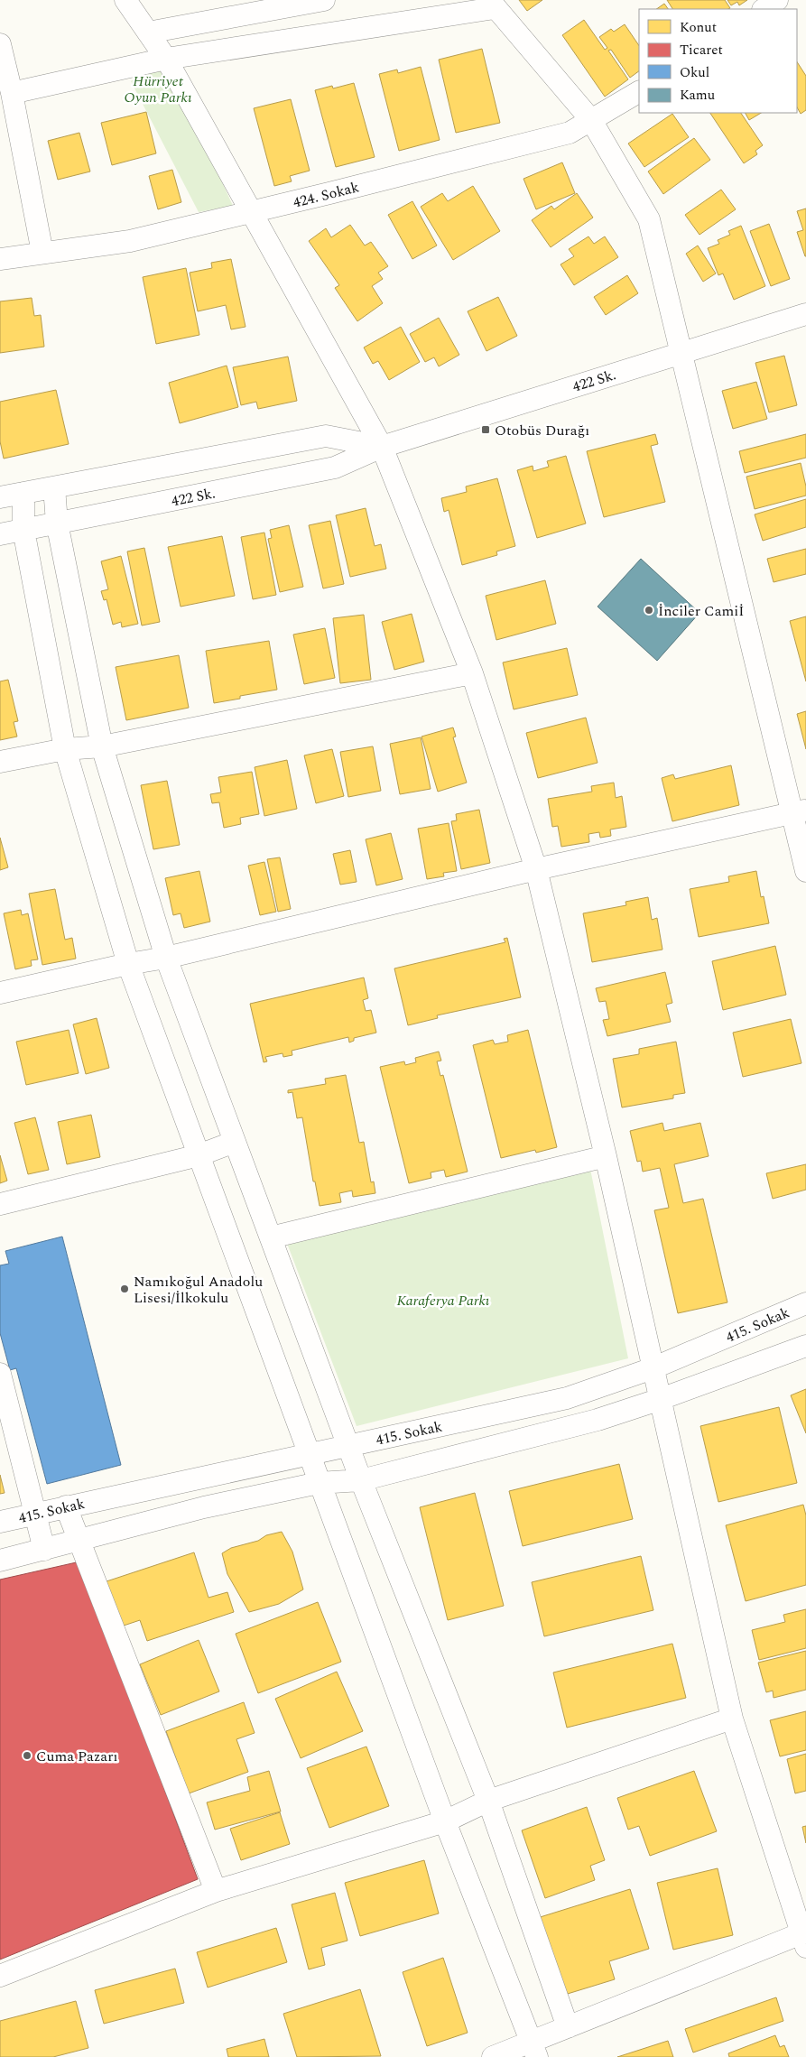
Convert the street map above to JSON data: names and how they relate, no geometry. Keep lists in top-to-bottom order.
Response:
{
  "streets": {
    "street": ["424. Sokak", "422 Sk.", "415. Sokak"]
  },
  "parks": ["Hürriyet Oyun Parkı", "Karaferya Parkı"],
  "places": {
    "transit": ["Otobüs Durağı"],
    "other": ["İnciler Camiİ", "Namıkoğul Anadolu Lisesi/İlkokulu", "Cuma Pazarı"]
  },
  "legend": [
    "Konut",
    "Ticaret",
    "Okul",
    "Kamu"
  ]
}
